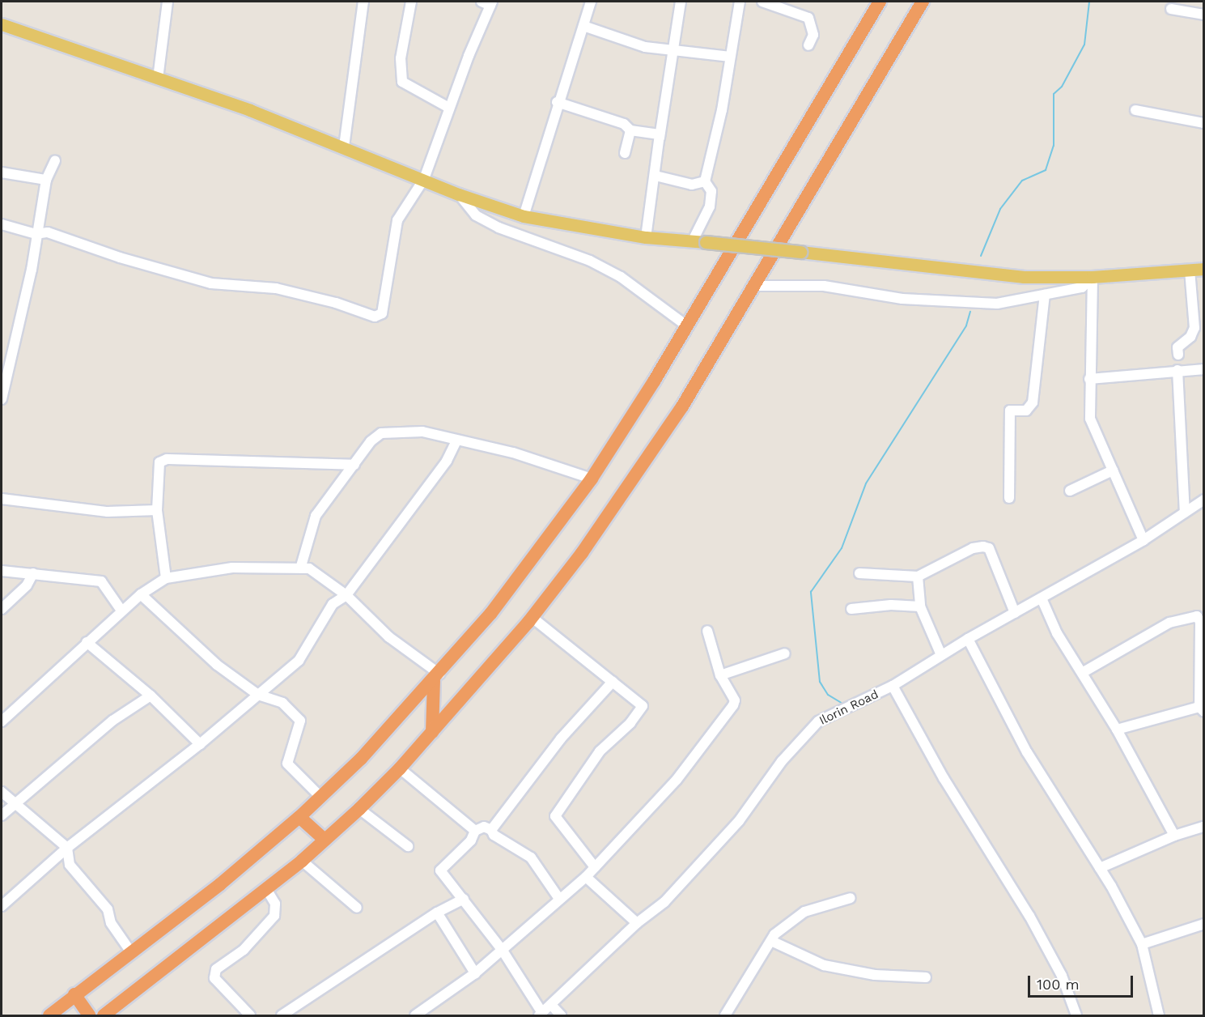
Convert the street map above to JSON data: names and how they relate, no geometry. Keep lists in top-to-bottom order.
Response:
{
  "streets": {
    "street": ["Ilorin Road"]
  },
  "scale_bar": "100 m"
}
